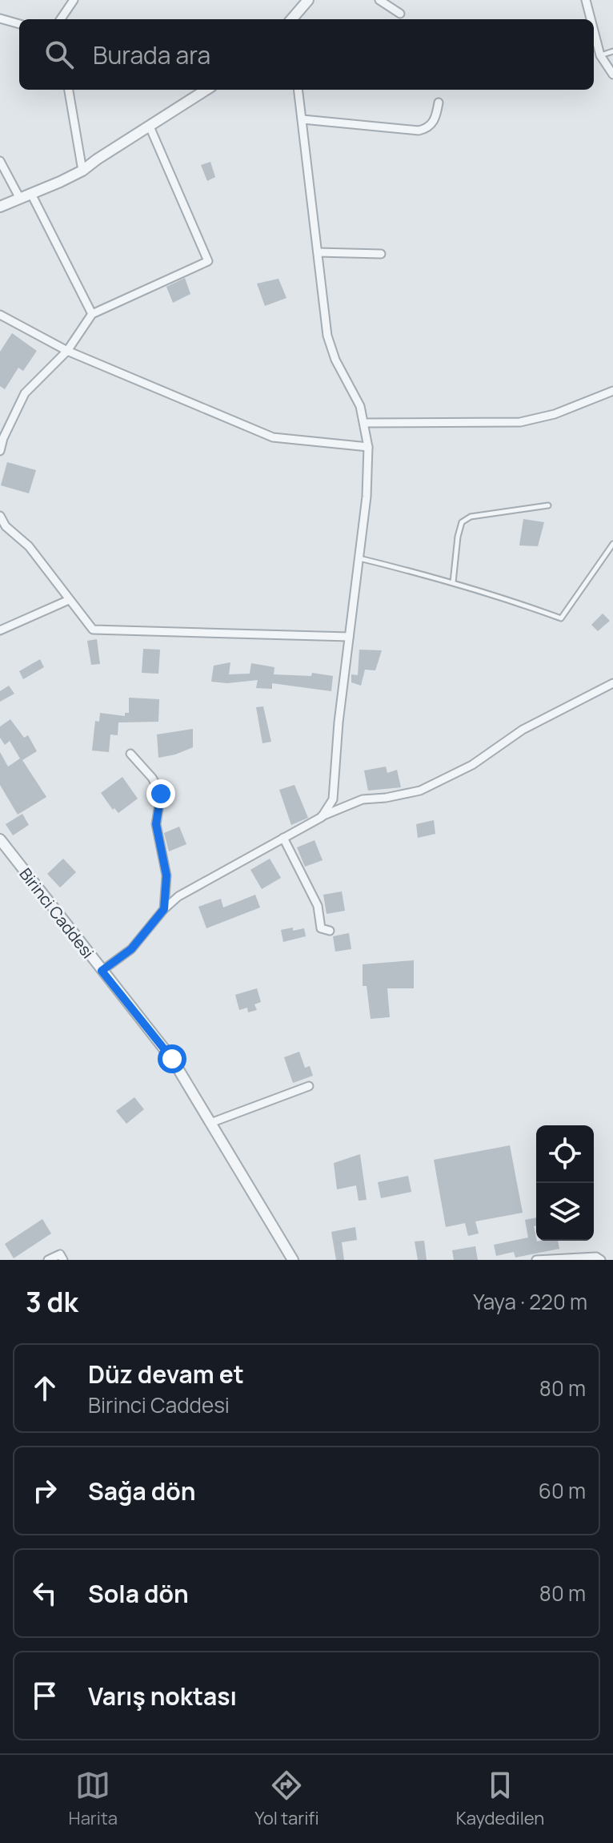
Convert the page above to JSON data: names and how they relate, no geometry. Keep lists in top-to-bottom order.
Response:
{
  "streets": {
    "street": ["Birinci Caddesi"]
  },
  "page": {
    "search": "Burada ara",
    "heading": ["3 dk", "Yaya · 220 m"],
    "list": [
      ["Düz devam et", "Birinci Caddesi", "80 m"],
      ["Sağa dön", "60 m"],
      ["Sola dön", "80 m"],
      "Varış noktası"
    ],
    "nav": ["Harita", "Yol tarifi", "Kaydedilen"]
  }
}
